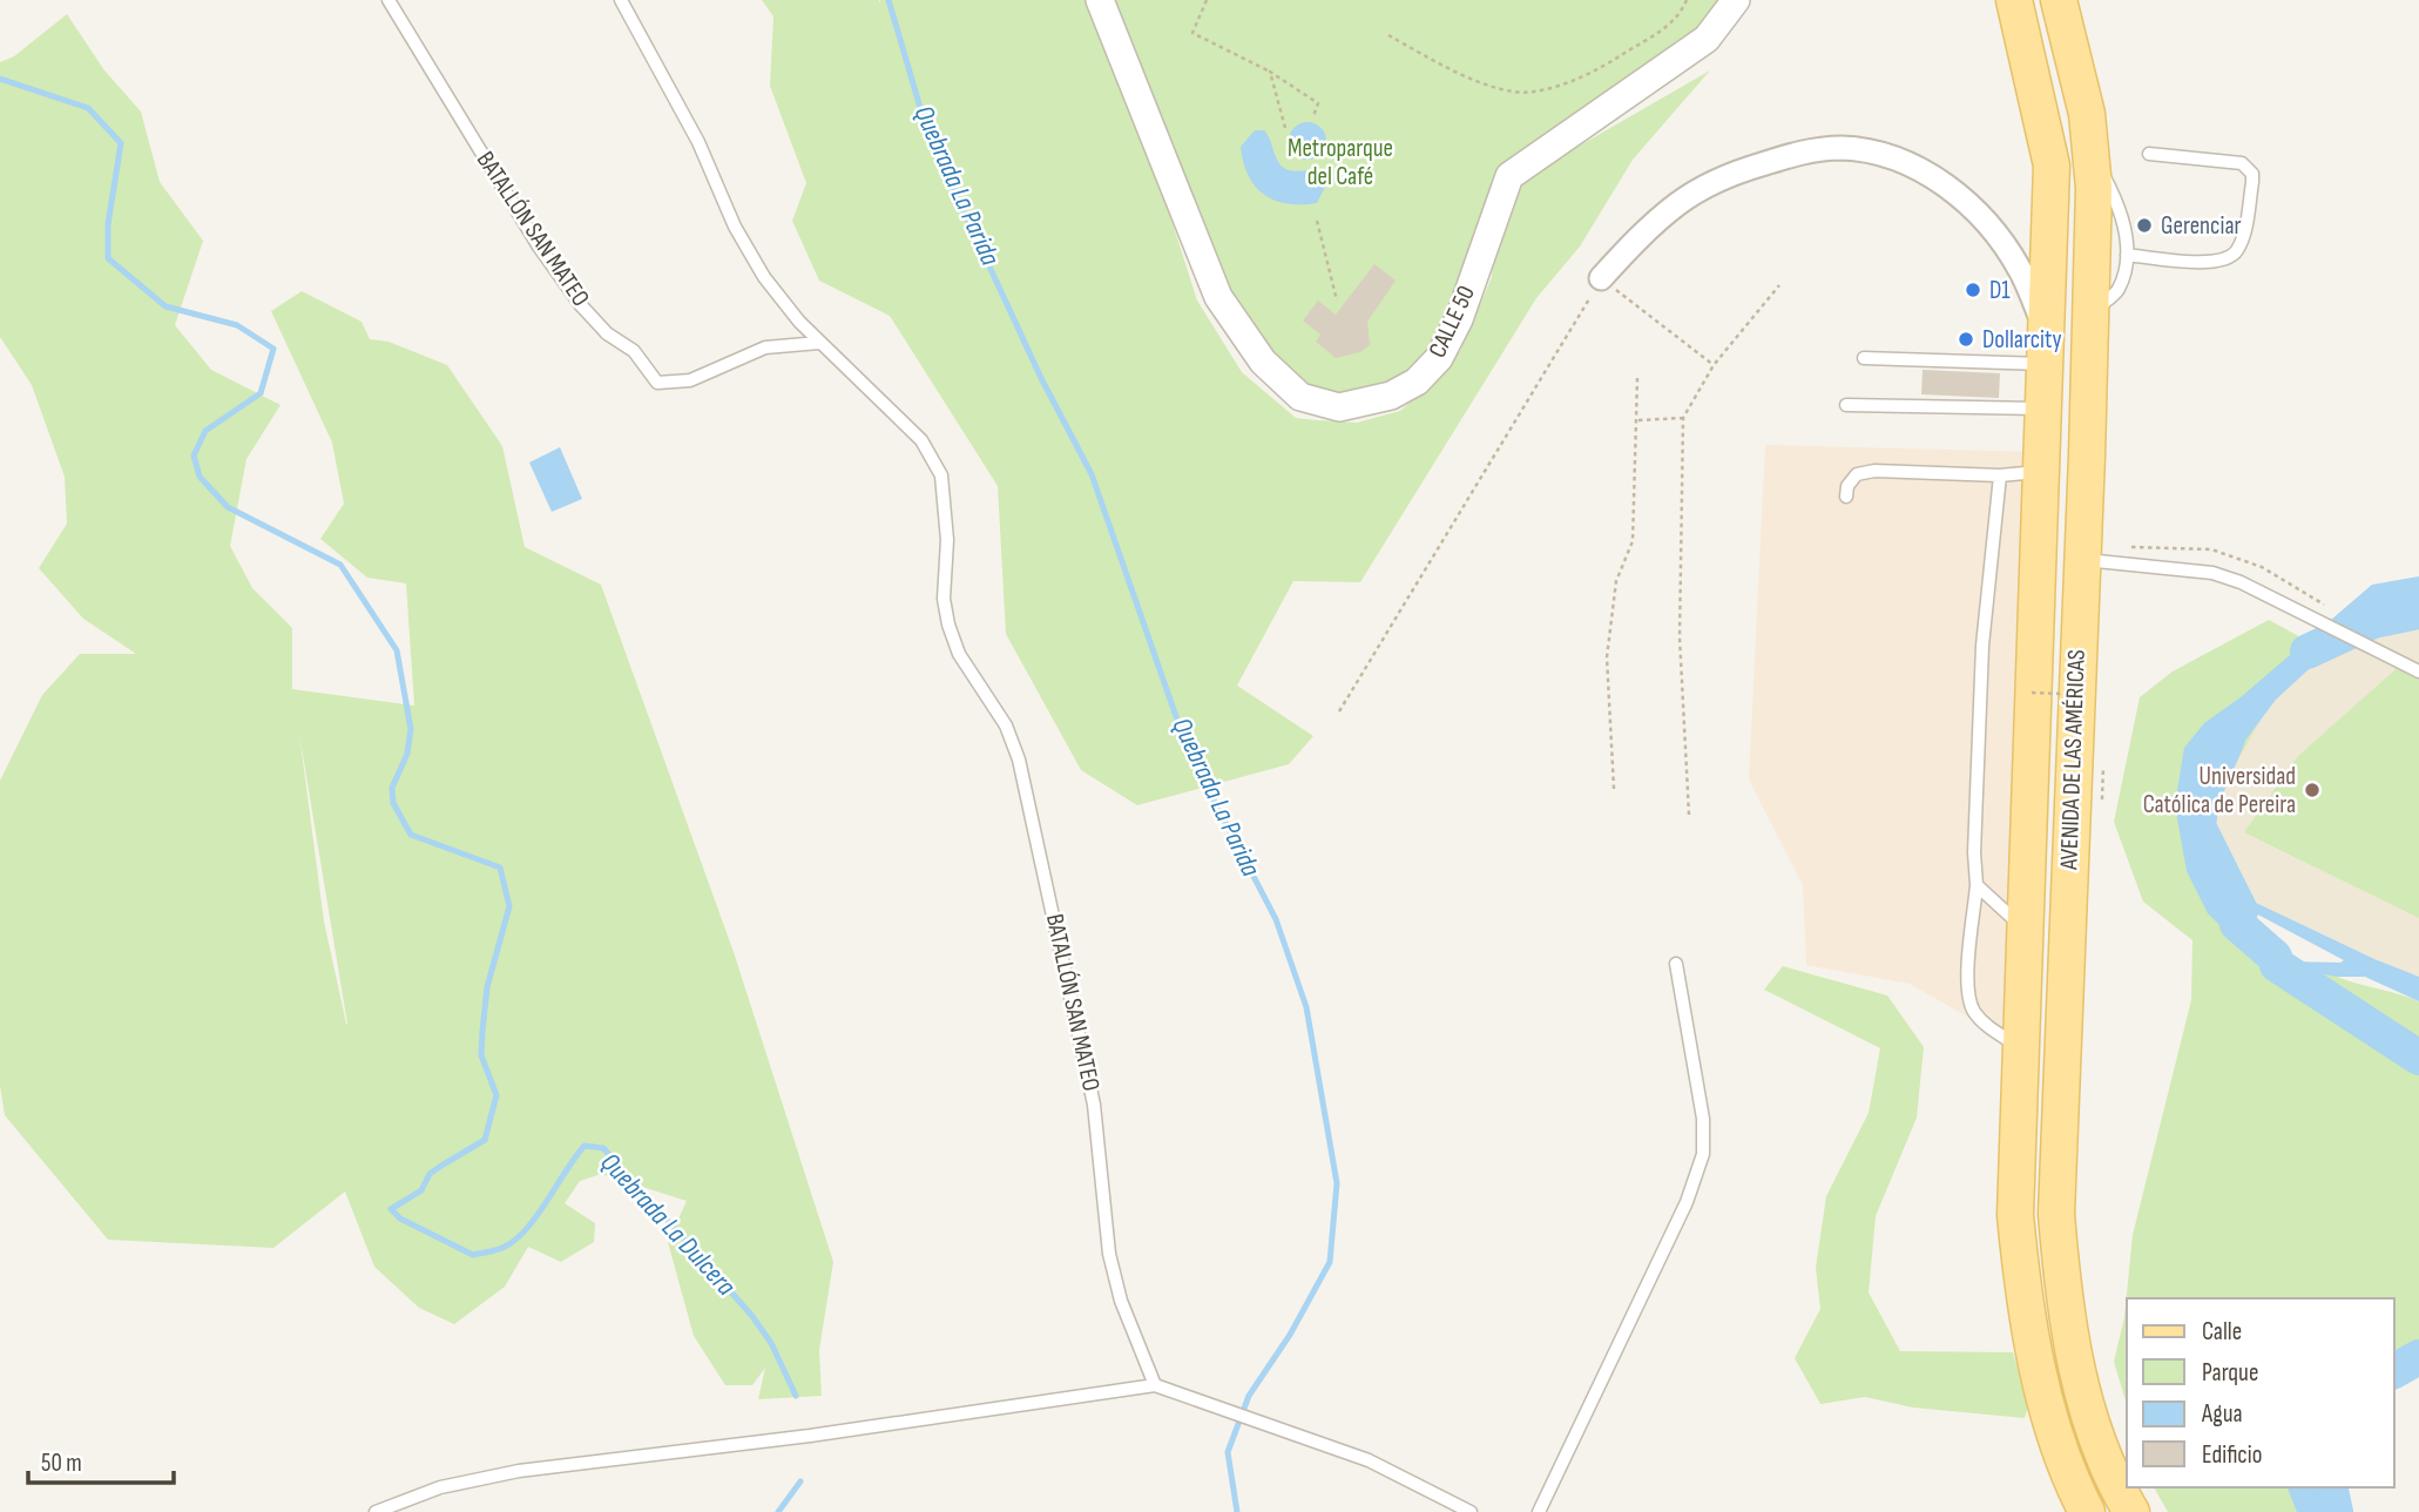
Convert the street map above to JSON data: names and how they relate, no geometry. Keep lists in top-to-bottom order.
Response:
{
  "streets": {
    "main road": ["AVENIDA DE LAS AMÉRICAS"],
    "street": ["CALLE 50"],
    "lane": ["BATALLÓN SAN MATEO"]
  },
  "water": ["Quebrada La Parida", "Quebrada La Dulcera"],
  "parks": ["Metroparque del Café"],
  "places": [
    "Gerenciar",
    "D1",
    "Dollarcity",
    "Universidad Católica de Pereira"
  ],
  "legend": [
    "Calle",
    "Parque",
    "Agua",
    "Edificio"
  ],
  "scale_bar": "50 m"
}
